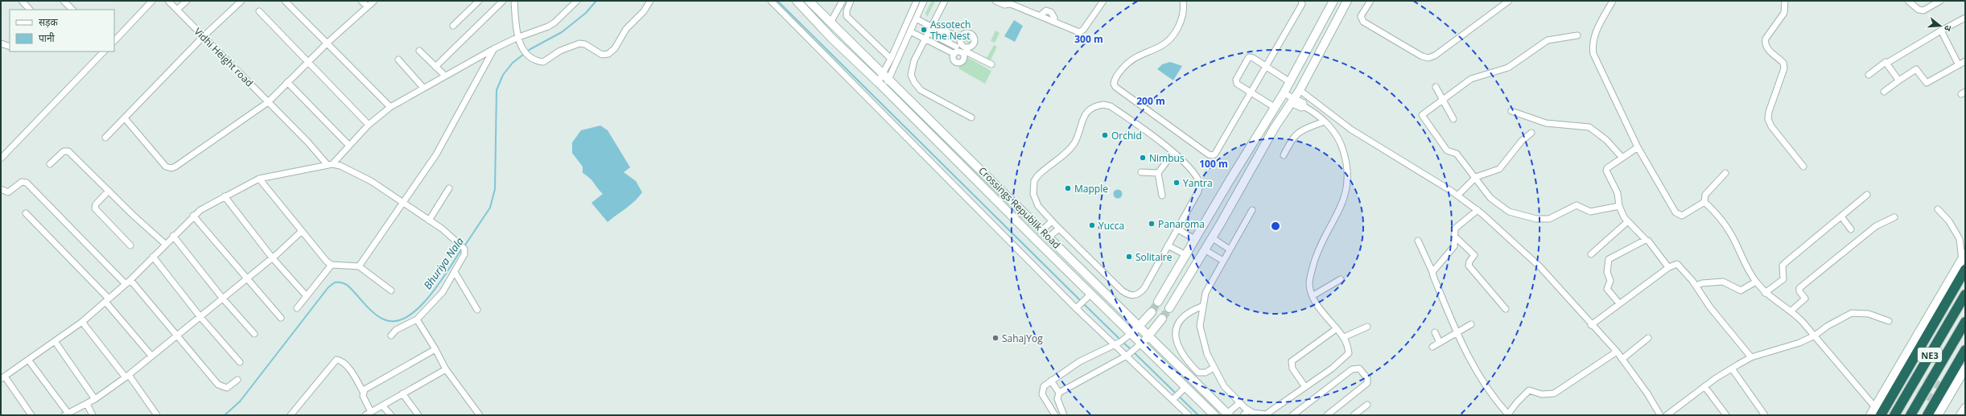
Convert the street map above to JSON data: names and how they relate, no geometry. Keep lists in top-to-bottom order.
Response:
{
  "streets": {
    "highway": ["NE3"],
    "street": ["Vidhi Height road", "Crossings Republik Road"]
  },
  "water": ["Bhuriya Nala"],
  "places": [
    "Assotech The Nest",
    "Orchid",
    "Nimbus",
    "Yantra",
    "Mapple",
    "Panaroma",
    "Yucca",
    "Solitaire",
    "SahajYog"
  ],
  "legend": ["सड़क", "पानी"],
  "north": "right",
  "rings": ["300 m", "200 m", "100 m"]
}
